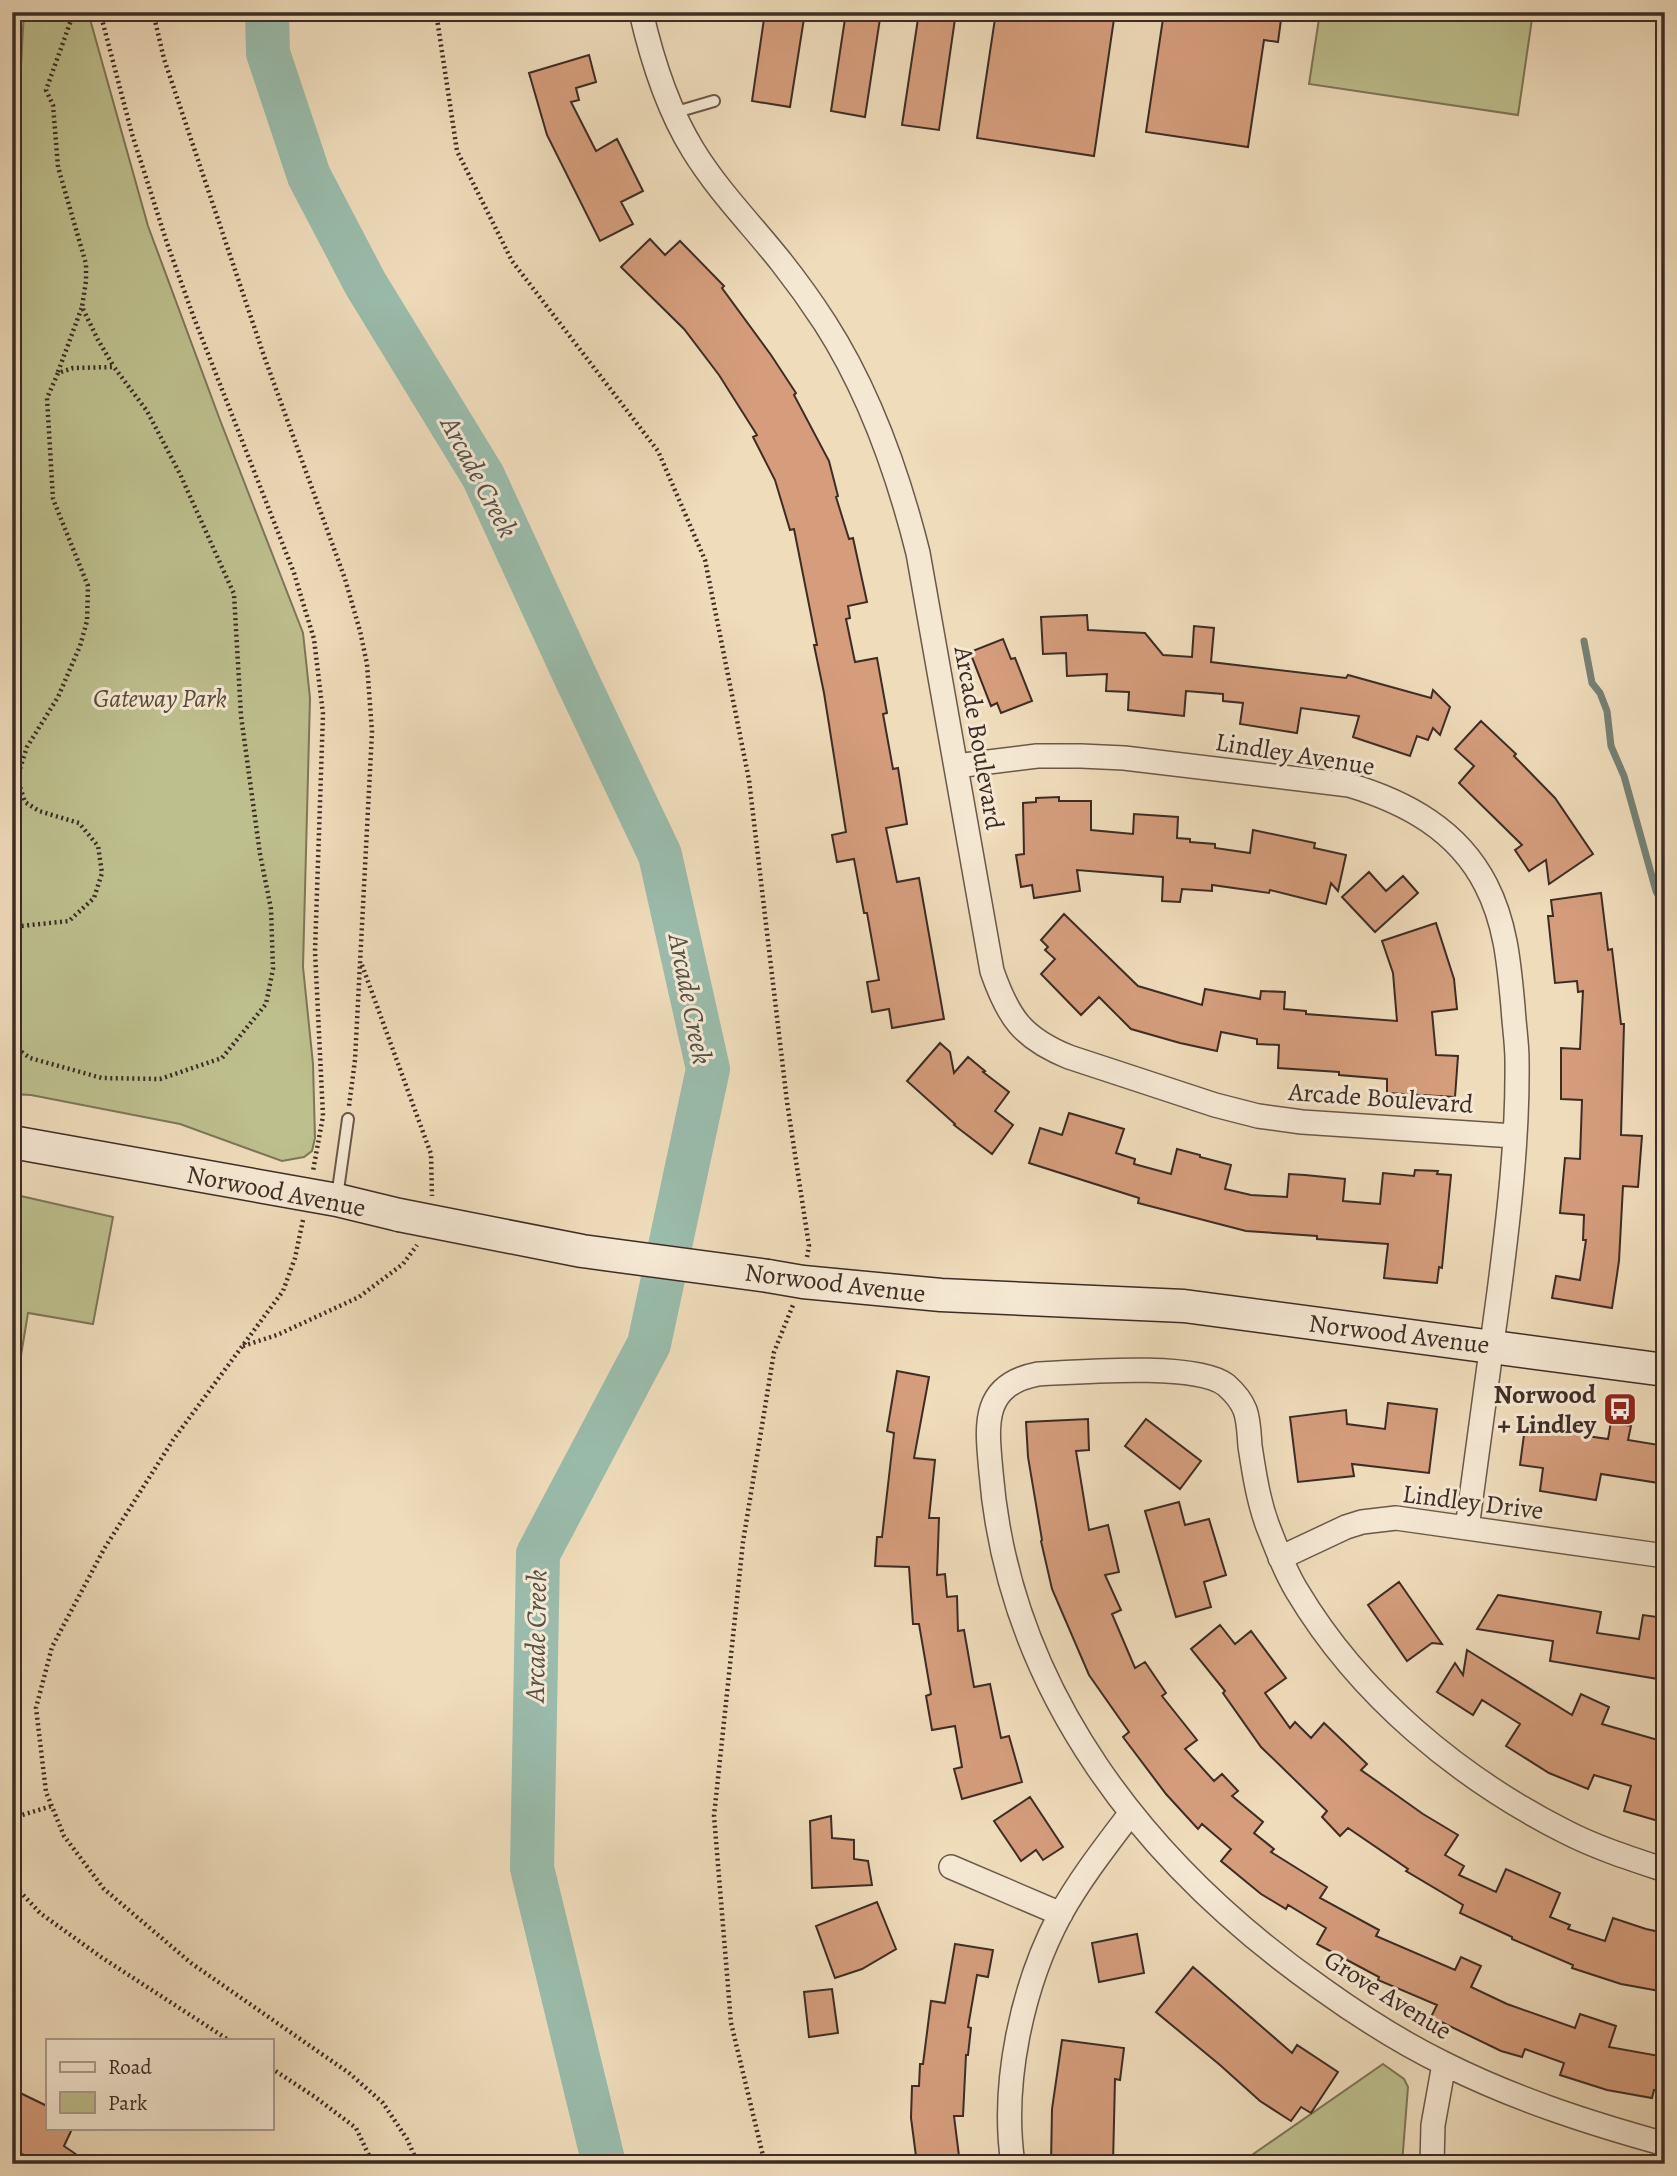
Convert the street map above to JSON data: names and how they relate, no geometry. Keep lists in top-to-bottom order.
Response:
{
  "streets": {
    "main road": ["Norwood Avenue"],
    "street": [
      "Arcade Boulevard",
      "Lindley Avenue",
      "Lindley Drive",
      "Grove Avenue"
    ]
  },
  "crossings": [
    ["Arcade Boulevard", "Lindley Avenue"],
    ["Lindley Avenue", "Norwood Avenue"],
    ["Lindley Avenue", "Lindley Drive"]
  ],
  "water": ["Arcade Creek"],
  "parks": ["Gateway Park"],
  "places": {
    "bus stop": ["Norwood + Lindley"]
  },
  "legend": ["Road", "Park"]
}
